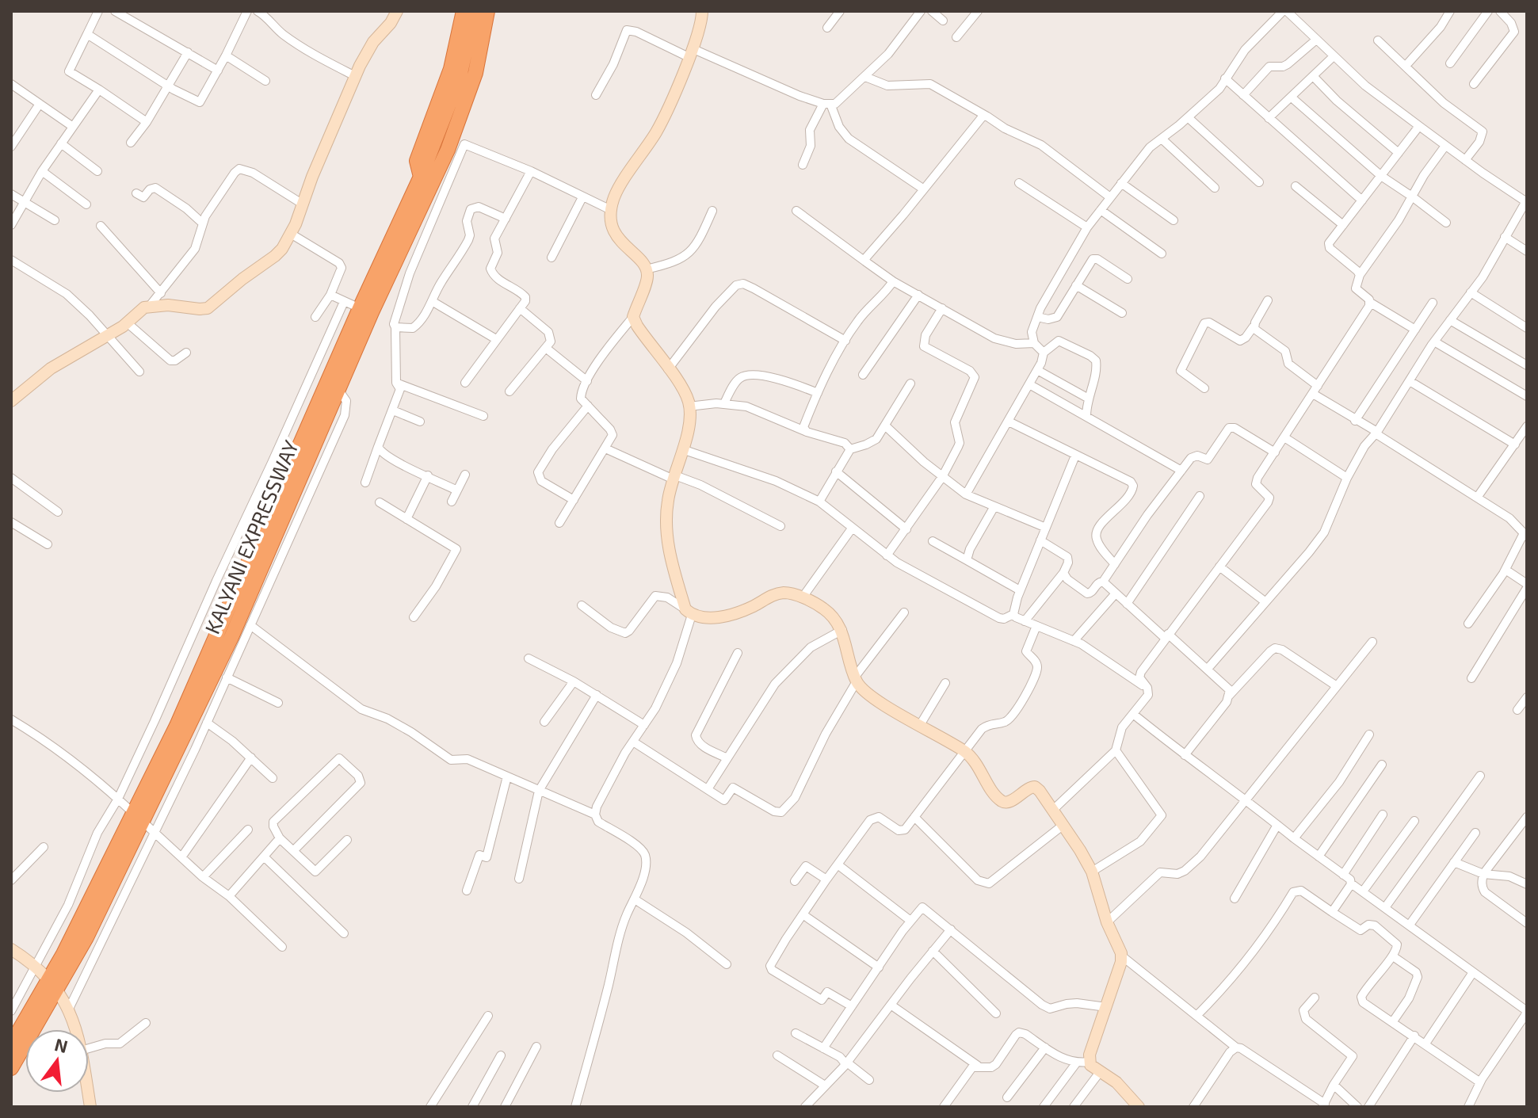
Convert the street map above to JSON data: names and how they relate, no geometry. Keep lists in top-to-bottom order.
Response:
{
  "streets": {
    "highway": ["KALYANI EXPRESSWAY"]
  },
  "north": "top"
}
